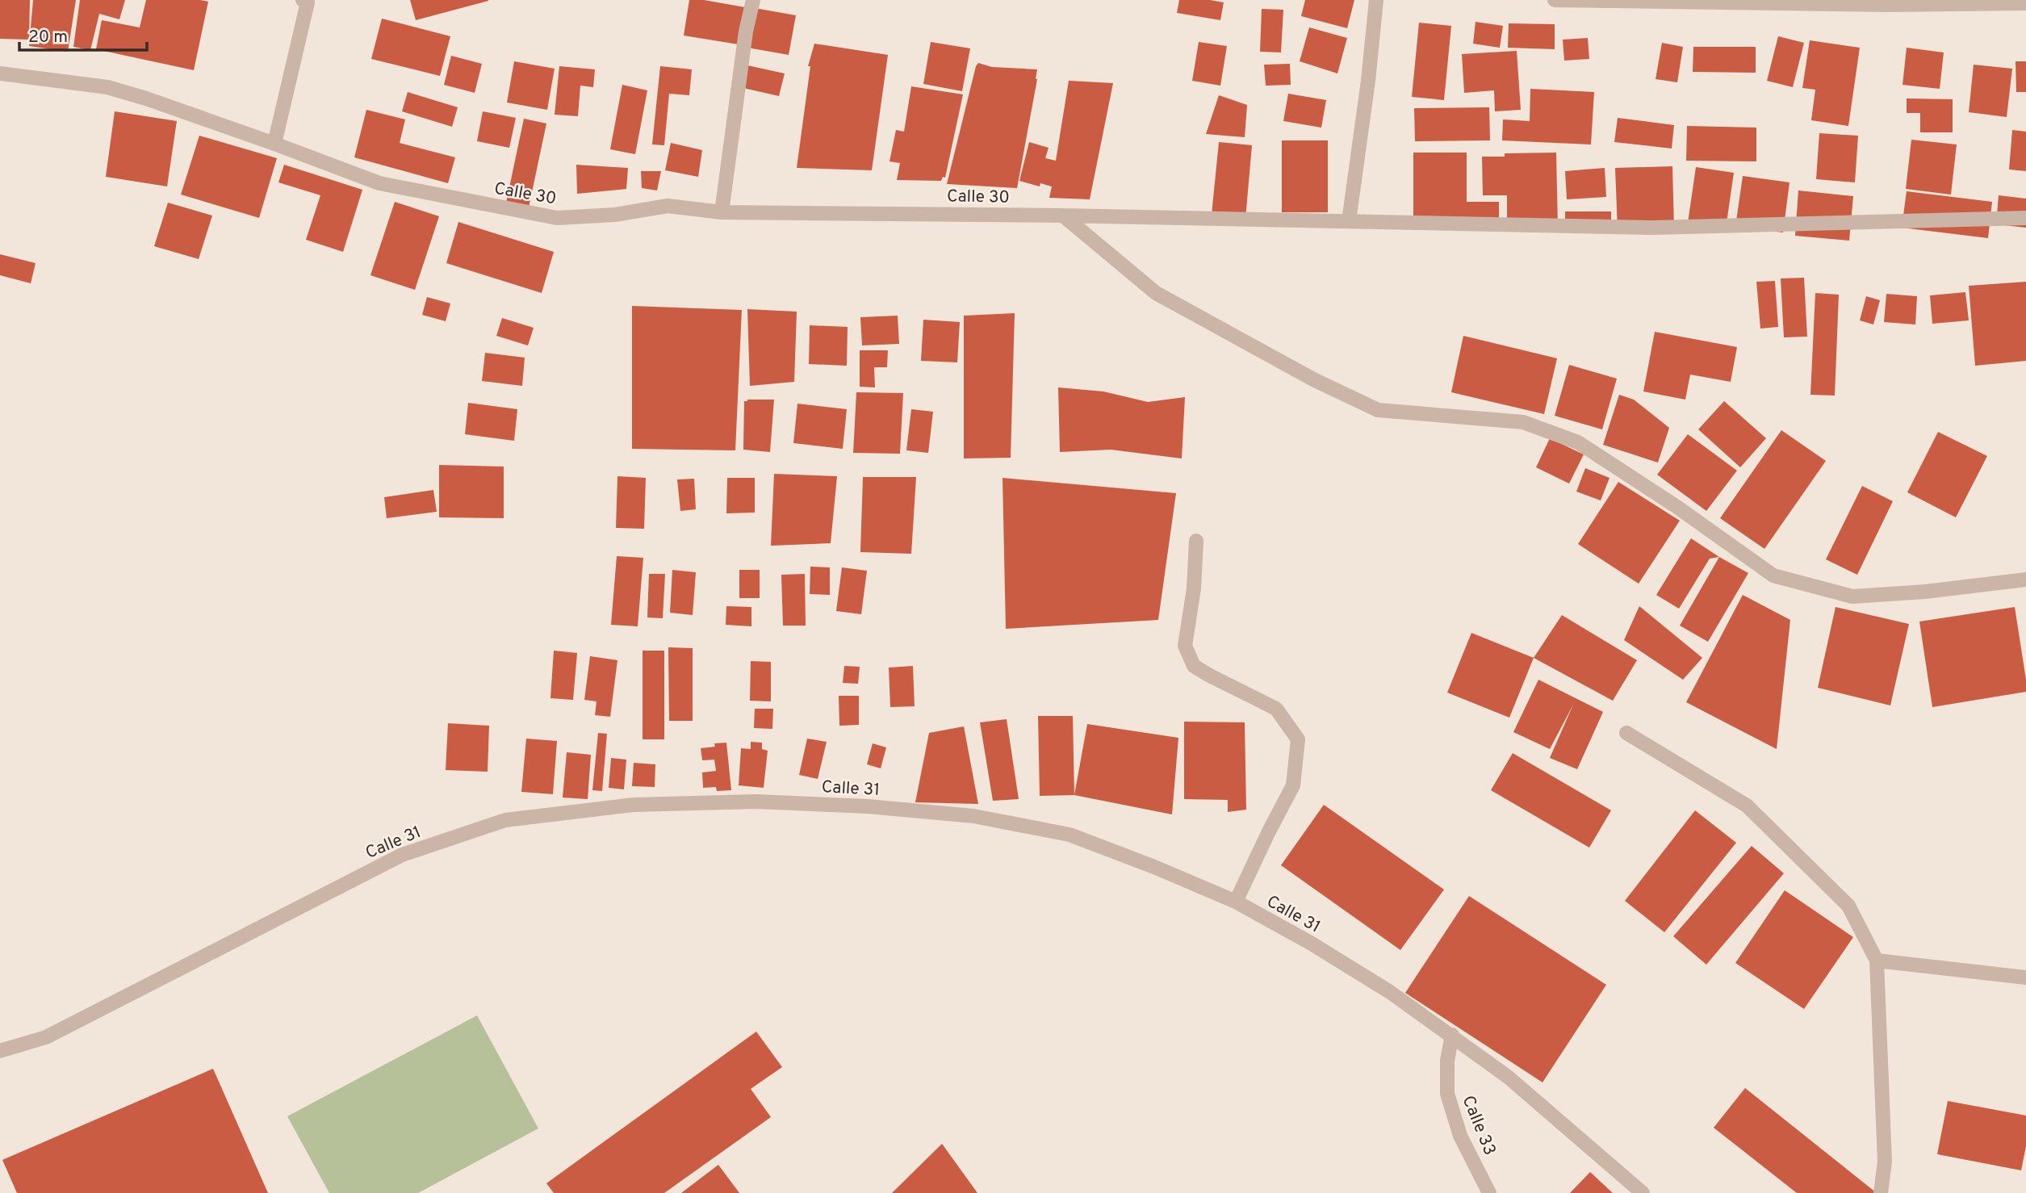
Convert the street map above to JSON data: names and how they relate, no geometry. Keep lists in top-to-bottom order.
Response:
{
  "streets": {
    "street": ["Calle 30", "Calle 31", "Calle 33"]
  },
  "crossings": [
    ["Calle 31", "Calle 33"]
  ],
  "scale_bar": "20 m"
}
